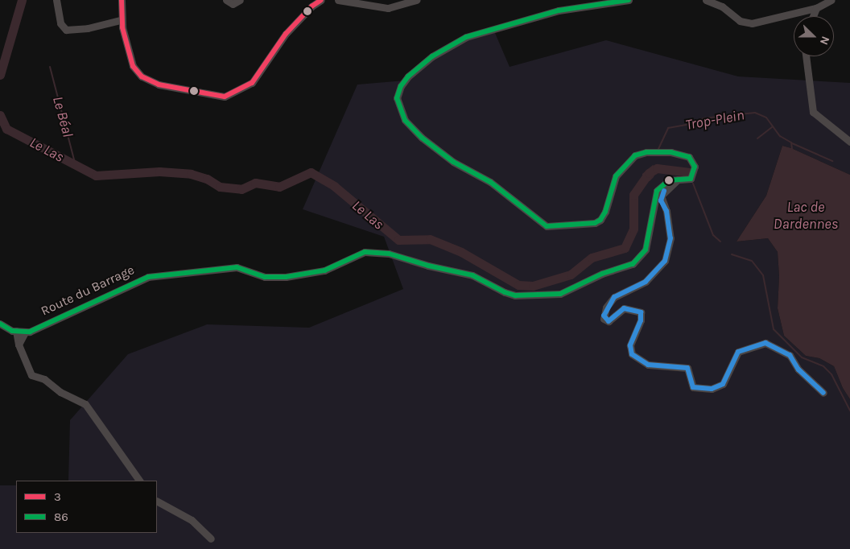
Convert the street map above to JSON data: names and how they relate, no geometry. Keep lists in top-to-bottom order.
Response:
{
  "streets": {
    "street": ["Route du Barrage"]
  },
  "water": [
    "Le Béal",
    "Trop-Plein",
    "Le Las",
    "Lac de Dardennes"
  ],
  "lines": ["transit line 3", "transit line 86"],
  "legend": ["3", "86"],
  "north": "right"
}
